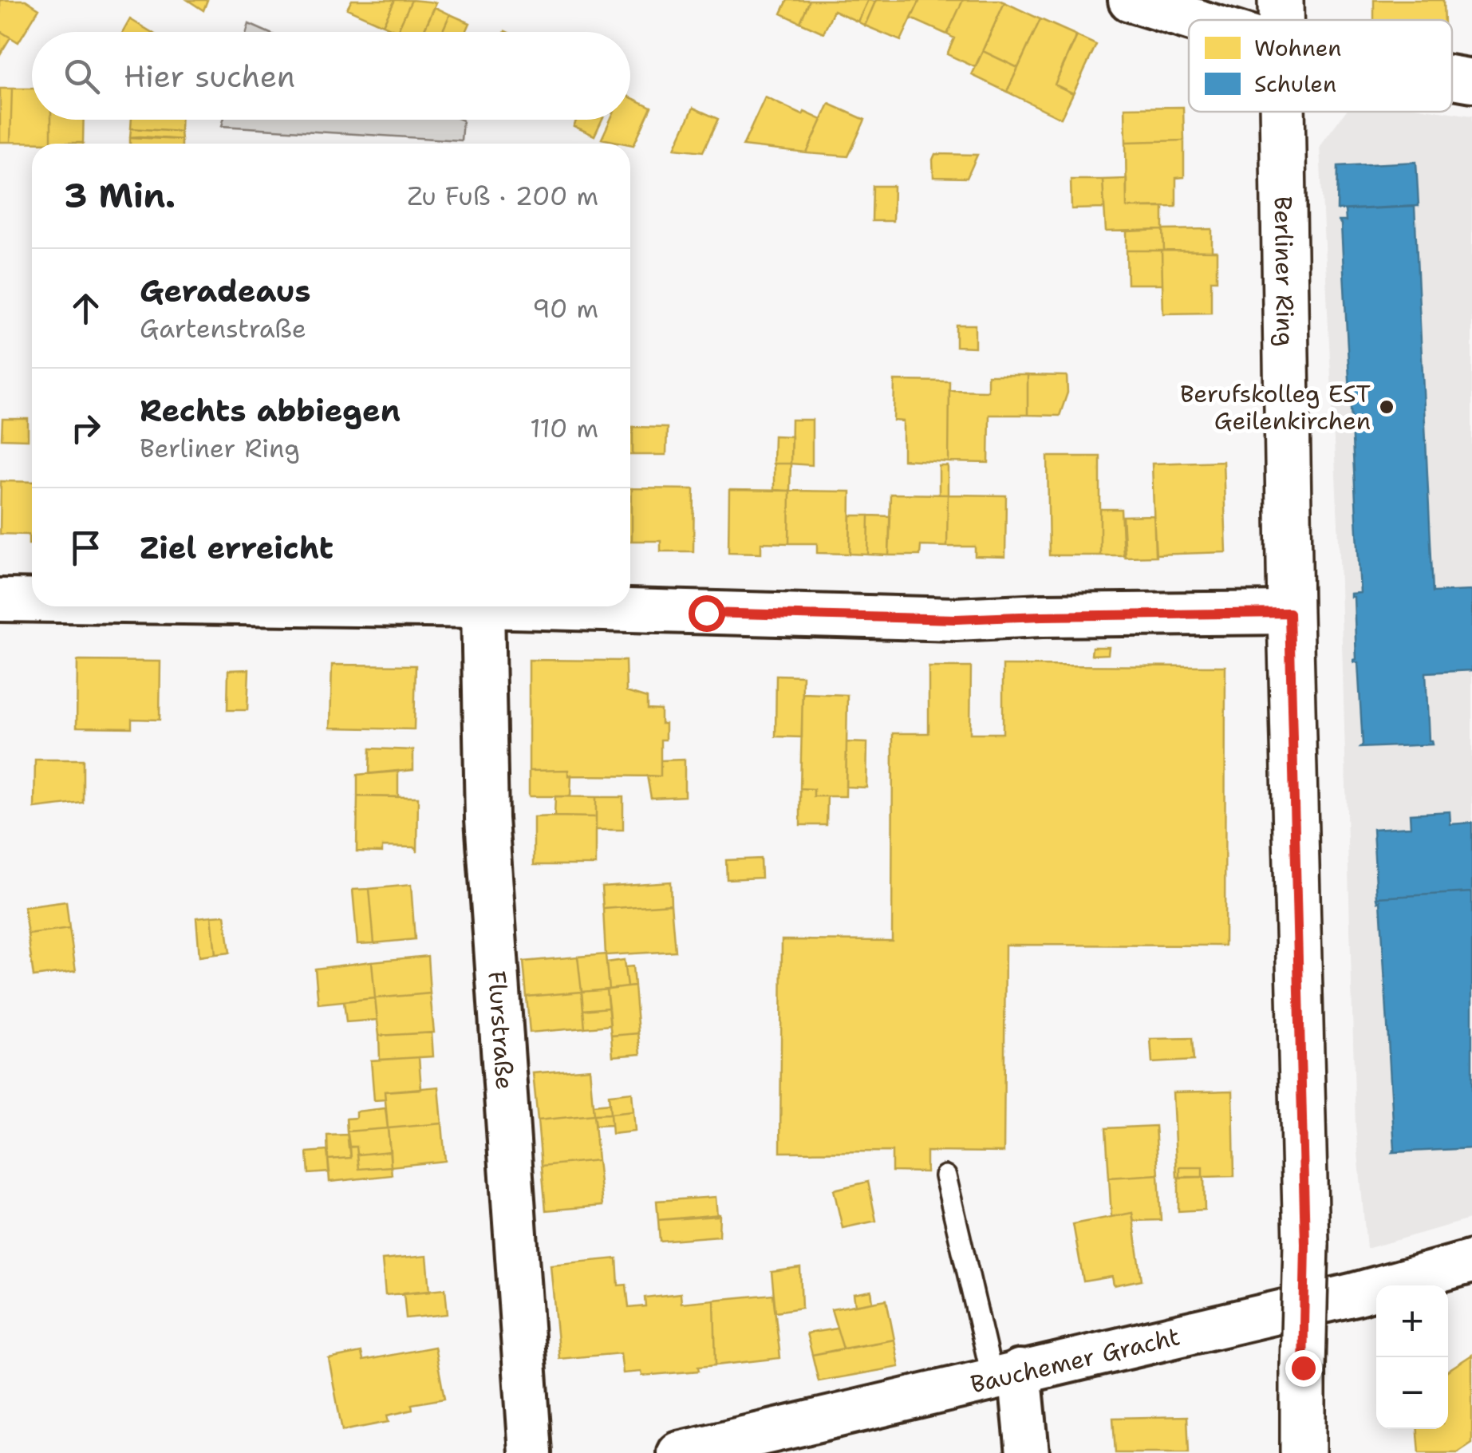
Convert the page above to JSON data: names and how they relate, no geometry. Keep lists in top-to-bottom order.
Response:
{
  "streets": {
    "main road": ["Berliner Ring"],
    "street": ["Flurstraße", "Bauchemer Gracht"]
  },
  "places": ["Berufskolleg EST Geilenkirchen"],
  "legend": ["Wohnen", "Schulen"],
  "page": {
    "search": "Hier suchen",
    "heading": ["3 Min.", "Zu Fuß · 200 m"],
    "list": [
      ["Geradeaus", "Gartenstraße", "90 m"],
      ["Rechts abbiegen", "Berliner Ring", "110 m"],
      "Ziel erreicht"
    ],
    "map_buttons": ["+", "−"]
  }
}
